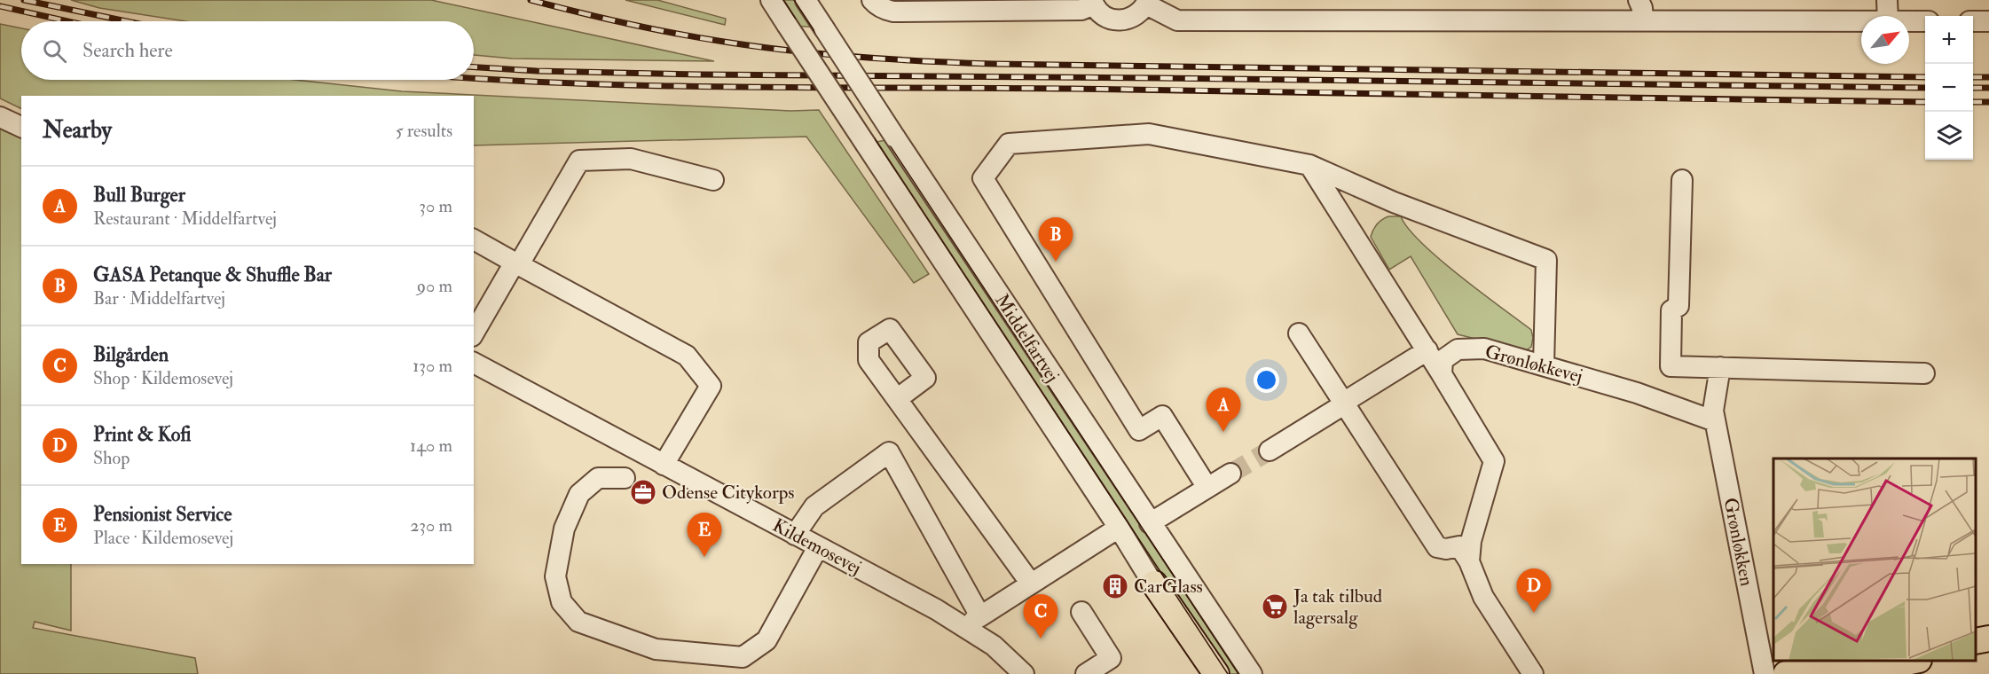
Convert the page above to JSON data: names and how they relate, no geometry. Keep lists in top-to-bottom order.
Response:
{
  "streets": {
    "street": [
      "Middelfartvej",
      "Grønløkkevej",
      "Grønløkken",
      "Kildemosevej"
    ]
  },
  "crossings": [
    ["Grønløkkevej", "Grønløkken"]
  ],
  "places": {
    "office": ["Odense Citykorps"],
    "building": ["CarGlass"],
    "supermarket": ["Ja tak tilbud lagersalg"]
  },
  "north": "top right",
  "page": {
    "map_buttons": ["+", "−"],
    "search": "Search here",
    "heading": ["Nearby", "5 results"],
    "list": [
      {
        "mark": "A",
        "name": "Bull Burger",
        "note": "Restaurant · Middelfartvej",
        "value": "30 m"
      },
      {
        "mark": "B",
        "name": "GASA Petanque & Shuffle Bar",
        "note": "Bar · Middelfartvej",
        "value": "90 m"
      },
      {
        "mark": "C",
        "name": "Bilgården",
        "note": "Shop · Kildemosevej",
        "value": "130 m"
      },
      {
        "mark": "D",
        "name": "Print & Kofi",
        "note": "Shop",
        "value": "140 m"
      },
      {
        "mark": "E",
        "name": "Pensionist Service",
        "note": "Place · Kildemosevej",
        "value": "230 m"
      }
    ],
    "pins": [
      "B",
      "A",
      "E",
      "D",
      "C"
    ]
  }
}
